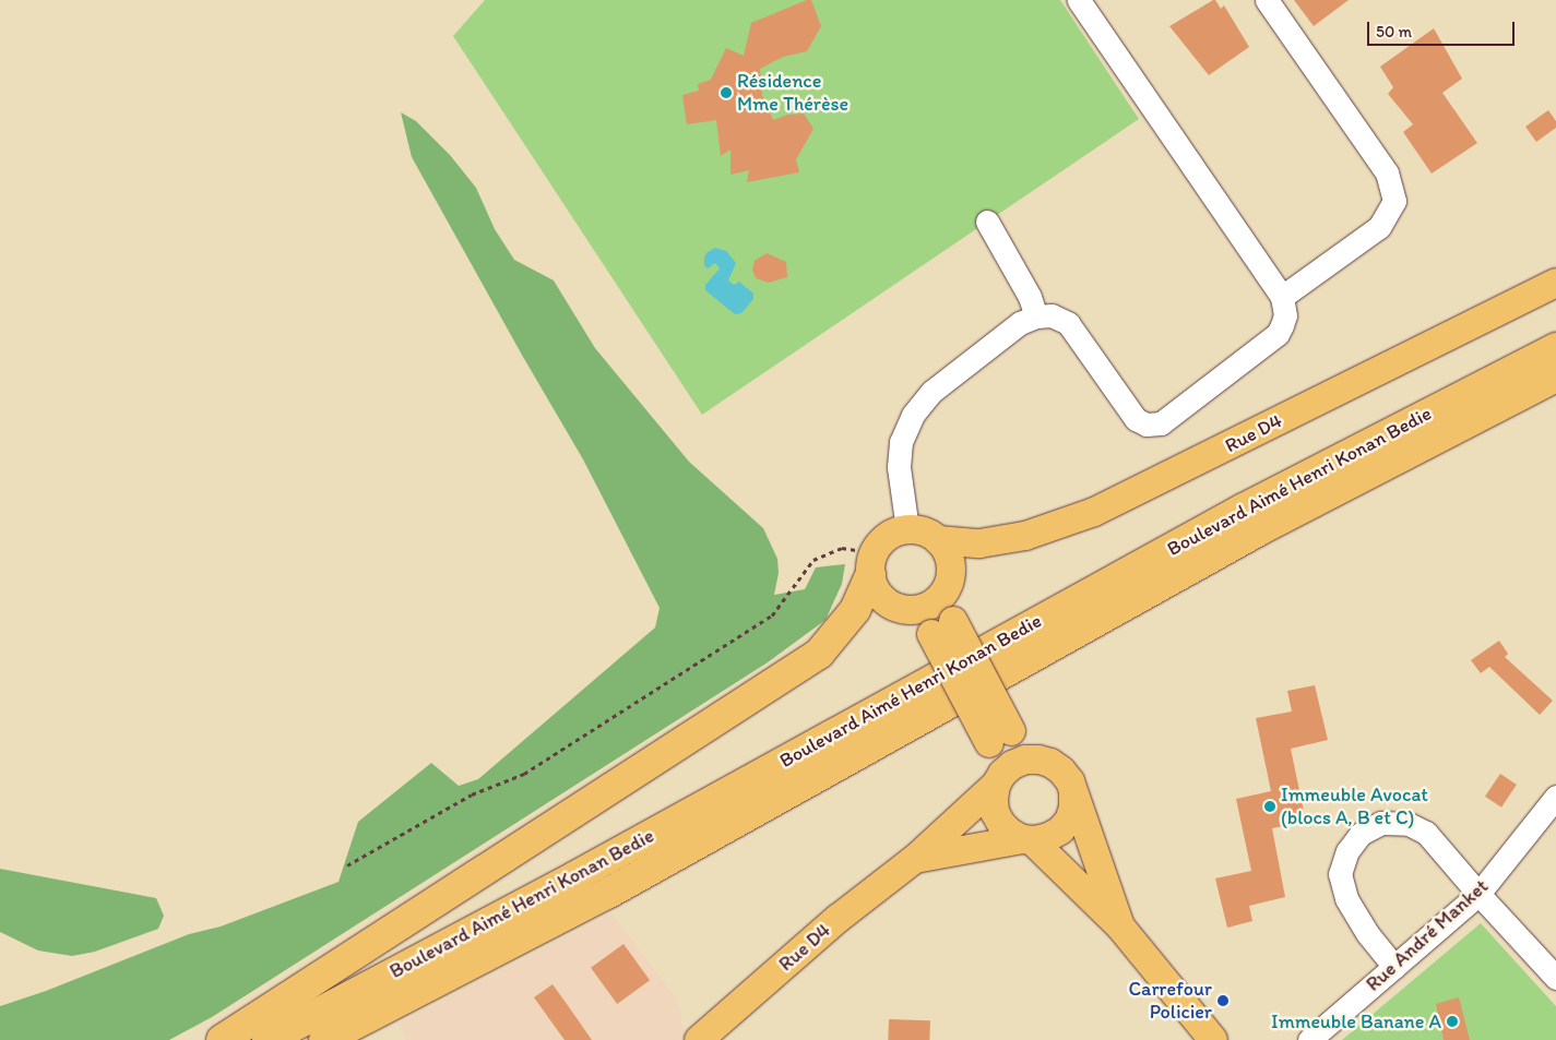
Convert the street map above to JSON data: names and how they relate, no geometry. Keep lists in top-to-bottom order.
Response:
{
  "streets": {
    "highway": ["Boulevard Aimé Henri Konan Bedie"],
    "main road": ["Rue D4"],
    "street": ["Rue André Manket"]
  },
  "places": [
    "Résidence Mme Thérèse",
    "Immeuble Avocat (blocs A, B et C)",
    "Carrefour Policier",
    "Immeuble Banane A"
  ],
  "scale_bar": "50 m"
}
